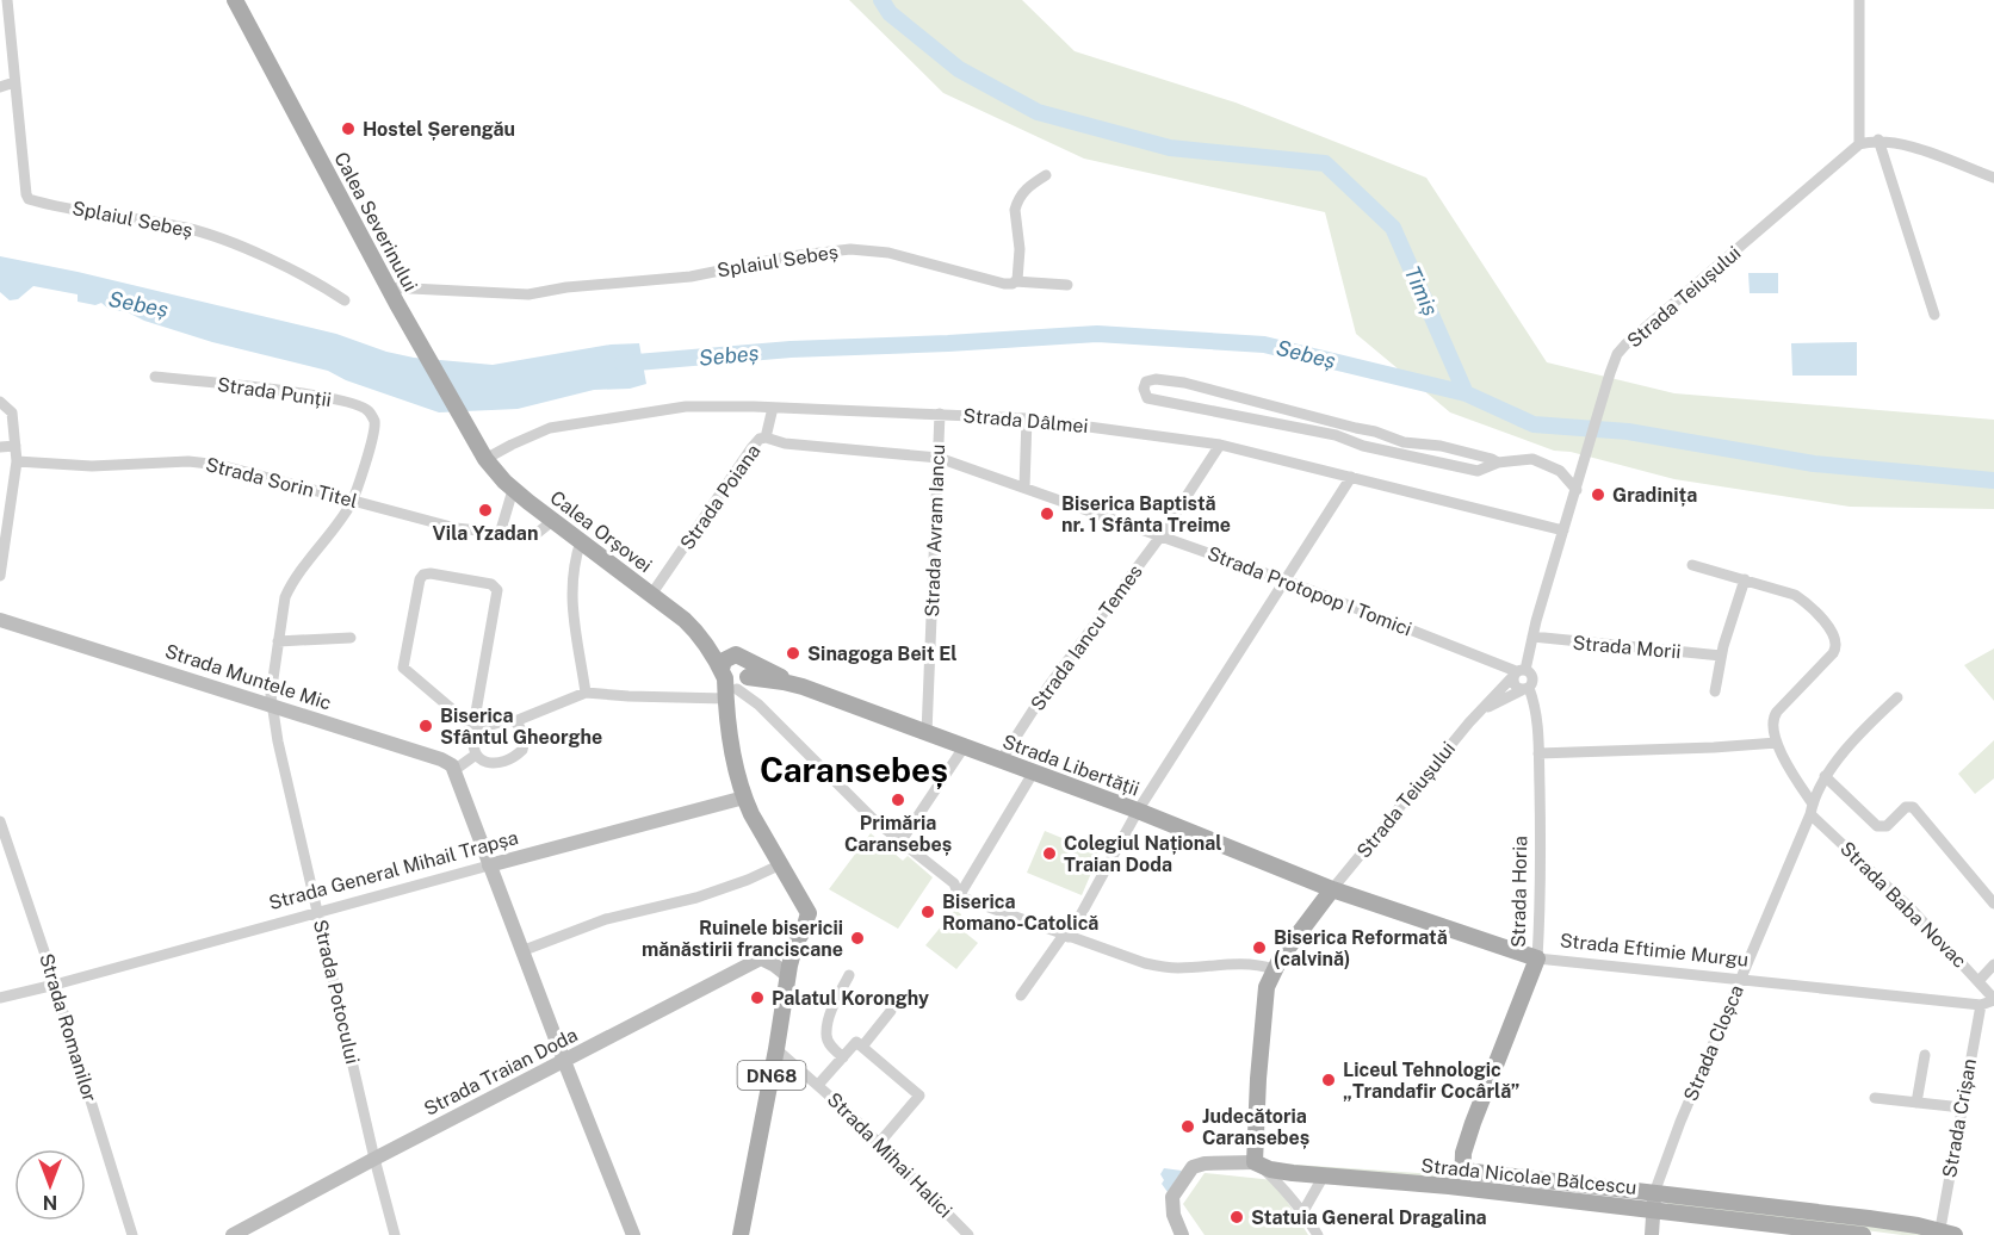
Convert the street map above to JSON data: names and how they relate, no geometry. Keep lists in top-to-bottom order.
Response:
{
  "streets": {
    "main road": [
      "Calea Severinului",
      "Calea Orșovei",
      "Strada Muntele Mic",
      "Strada Libertății",
      "Strada General Mihail Trapșa",
      "Strada Horia",
      "Strada Eftimie Murgu",
      "Strada Traian Doda",
      "DN68",
      "Strada Nicolae Bălcescu"
    ],
    "street": [
      "Splaiul Sebeș",
      "Strada Teiușului",
      "Strada Punții",
      "Strada Dâlmei",
      "Strada Sorin Titel",
      "Strada Poiana",
      "Strada Avram Iancu",
      "Strada Protopop I Tomici",
      "Strada Iancu Temes",
      "Strada Morii",
      "Strada Baba Novac",
      "Strada Potocului",
      "Strada Romanilor",
      "Strada Cloșca",
      "Strada Crișan",
      "Strada Mihai Halici"
    ]
  },
  "crossings": [
    ["Splaiul Sebeș", "Calea Severinului"],
    ["Calea Severinului", "Strada Dâlmei"],
    ["Calea Severinului", "Calea Orșovei"],
    ["Strada Teiușului", "Strada Dâlmei"],
    ["Strada Teiușului", "Strada Protopop I Tomici"],
    ["Strada Teiușului", "Strada Morii"],
    ["Strada Teiușului", "Strada Libertății"],
    ["Strada Teiușului", "Strada Horia"],
    ["Strada Teiușului", "Strada Eftimie Murgu"],
    ["Strada Punții", "Strada Sorin Titel"],
    ["Strada Punții", "Strada Muntele Mic"],
    ["Strada Punții", "Strada Potocului"],
    ["Strada Dâlmei", "Strada Avram Iancu"],
    ["Strada Dâlmei", "Calea Orșovei"],
    ["Strada Dâlmei", "Strada Iancu Temes"],
    ["Strada Sorin Titel", "Calea Orșovei"],
    ["Strada Poiana", "Calea Orșovei"],
    ["Strada Poiana", "Strada Protopop I Tomici"],
    ["Strada Avram Iancu", "Strada Protopop I Tomici"],
    ["Strada Avram Iancu", "Strada Libertății"],
    ["Calea Orșovei", "Strada Libertății"],
    ["Calea Orșovei", "DN68"],
    ["Strada Protopop I Tomici", "Strada Iancu Temes"],
    ["Strada Protopop I Tomici", "Strada Horia"],
    ["Strada Iancu Temes", "Strada Libertății"],
    ["Strada Muntele Mic", "Strada Potocului"],
    ["Strada Libertății", "Strada Eftimie Murgu"],
    ["Strada Libertății", "DN68"],
    ["Strada General Mihail Trapșa", "Strada Potocului"],
    ["Strada General Mihail Trapșa", "Strada Romanilor"],
    ["Strada General Mihail Trapșa", "DN68"],
    ["Strada Horia", "Strada Eftimie Murgu"],
    ["Strada Horia", "Strada Nicolae Bălcescu"],
    ["Strada Baba Novac", "Strada Eftimie Murgu"],
    ["Strada Baba Novac", "Strada Cloșca"],
    ["Strada Baba Novac", "Strada Crișan"],
    ["Strada Eftimie Murgu", "Strada Cloșca"],
    ["Strada Eftimie Murgu", "Strada Crișan"],
    ["Strada Potocului", "Strada Traian Doda"],
    ["Strada Cloșca", "Strada Nicolae Bălcescu"],
    ["Strada Traian Doda", "DN68"],
    ["DN68", "Strada Mihai Halici"],
    ["Strada Crișan", "Strada Nicolae Bălcescu"]
  ],
  "districts": ["Caransebeș"],
  "water": ["Timiș", "Sebeș"],
  "places": [
    "Hostel Șerengău",
    "Gradinița",
    "Vila Yzadan",
    "Biserica Baptistă nr. 1 Sfânta Treime",
    "Sinagoga Beit El",
    "Biserica Sfântul Gheorghe",
    "Primăria Caransebeș",
    "Colegiul Național Traian Doda",
    "Biserica Romano-Catolică",
    "Ruinele bisericii mănăstirii franciscane",
    "Biserica Reformată (calvină)",
    "Palatul Koronghy",
    "Liceul Tehnologic „Trandafir Cocârlă”",
    "Judecătoria Caransebeș",
    "Statuia General Dragalina"
  ],
  "north": "bottom"
}
